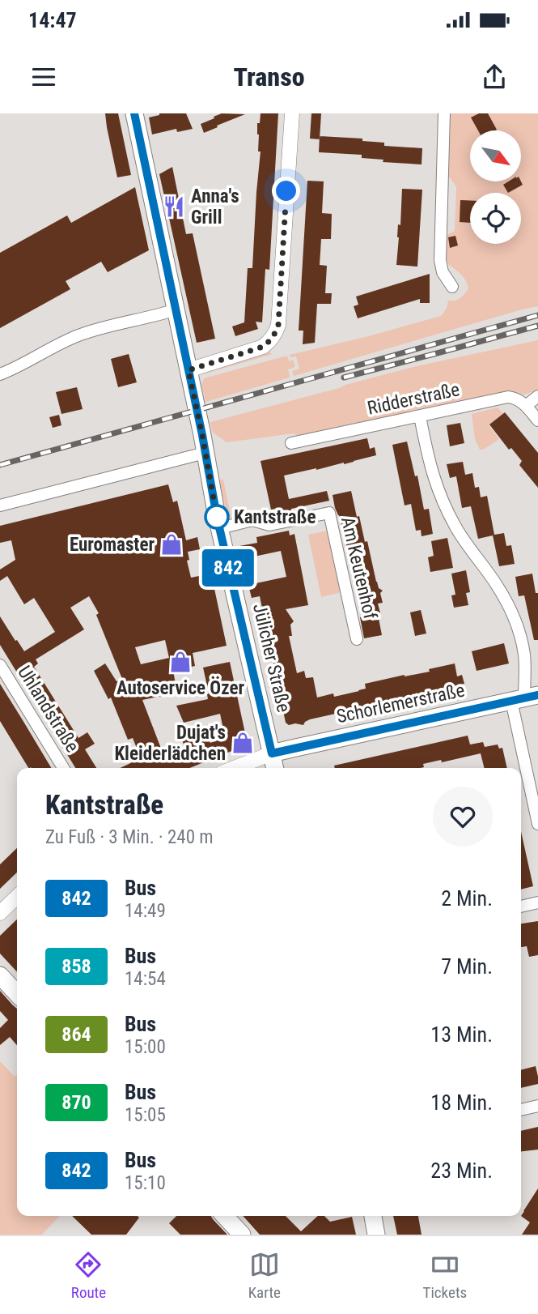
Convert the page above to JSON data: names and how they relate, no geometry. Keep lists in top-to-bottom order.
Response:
{
  "streets": {
    "main road": ["Jülicher Straße", "Schorlemerstraße"],
    "street": ["Ridderstraße", "Am Keutenhof", "Uhlandstraße"]
  },
  "crossings": [
    ["Am Keutenhof", "Jülicher Straße"],
    ["Jülicher Straße", "Schorlemerstraße"]
  ],
  "places": {
    "restaurant": ["Anna's Grill"],
    "other": ["Kantstraße"],
    "shop": ["Euromaster", "Autoservice Özer", "Dujat's Kleiderlädchen"]
  },
  "lines": ["bus line 842"],
  "north": "bottom right",
  "page": {
    "status": "14:47",
    "header": "Transo",
    "on_map": "842",
    "heading": ["Kantstraße", "Zu Fuß · 3 Min. · 240 m"],
    "list": [
      {
        "mark": "842",
        "name": "Bus",
        "note": "14:49",
        "value": "2 Min."
      },
      {
        "mark": "858",
        "name": "Bus",
        "note": "14:54",
        "value": "7 Min."
      },
      {
        "mark": "864",
        "name": "Bus",
        "note": "15:00",
        "value": "13 Min."
      },
      {
        "mark": "870",
        "name": "Bus",
        "note": "15:05",
        "value": "18 Min."
      },
      {
        "mark": "842",
        "name": "Bus",
        "note": "15:10",
        "value": "23 Min."
      }
    ],
    "tabs": ["Route", "Karte", "Tickets"]
  }
}
